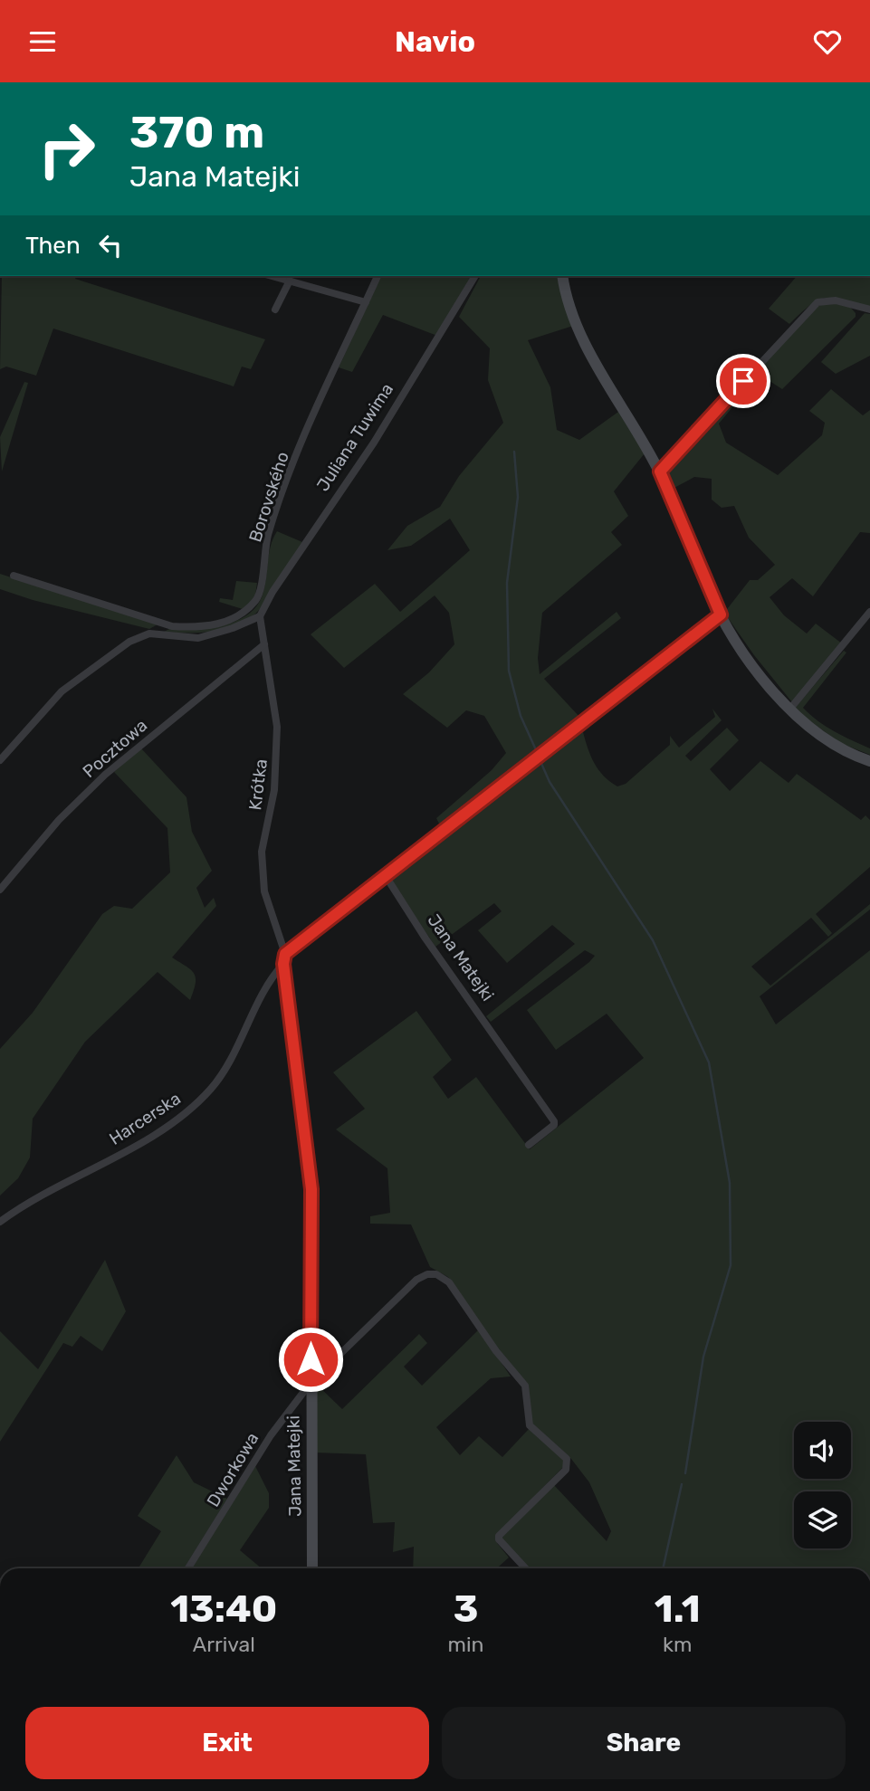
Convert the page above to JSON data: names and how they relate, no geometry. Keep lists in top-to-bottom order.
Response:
{
  "streets": {
    "street": [
      "Juliana Tuwima",
      "Borovského",
      "Pocztowa",
      "Krótka",
      "Jana Matejki",
      "Harcerska",
      "Dworkowa"
    ]
  },
  "crossings": [
    ["Juliana Tuwima", "Krótka"],
    ["Pocztowa", "Krótka"],
    ["Krótka", "Jana Matejki"],
    ["Krótka", "Harcerska"],
    ["Jana Matejki", "Harcerska"],
    ["Jana Matejki", "Dworkowa"]
  ],
  "page": {
    "header": "Navio",
    "turn": ["370 m", "Jana Matejki"],
    "then": "Then",
    "eta": [
      "13:40",
      "Arrival",
      "3",
      "min",
      "1.1",
      "km"
    ],
    "buttons": ["Exit", "Share"]
  }
}
